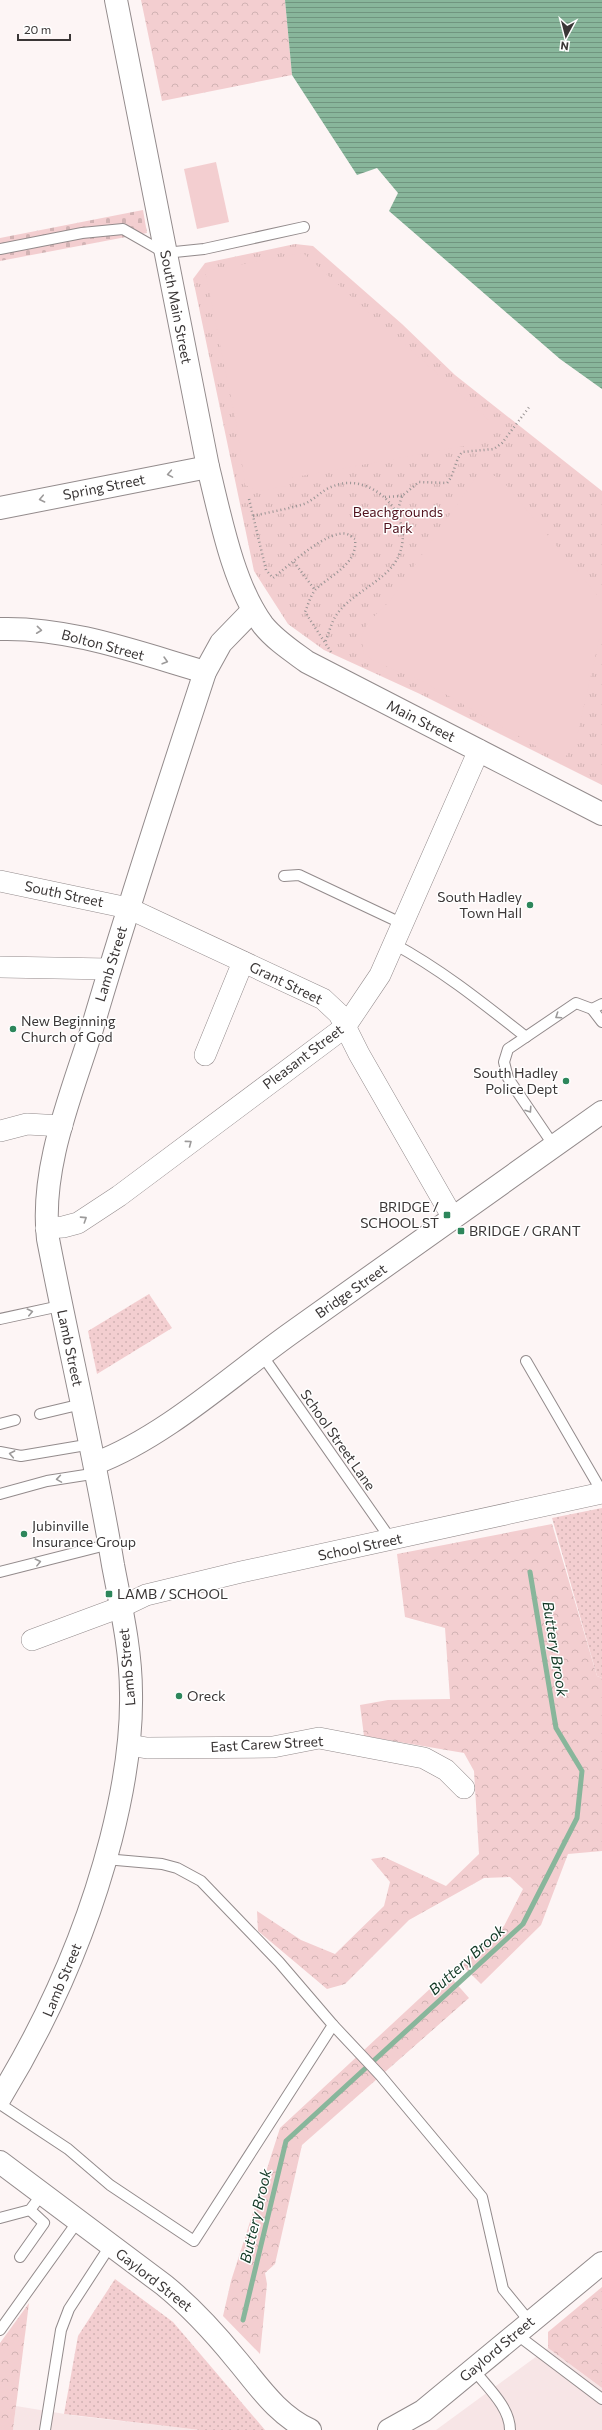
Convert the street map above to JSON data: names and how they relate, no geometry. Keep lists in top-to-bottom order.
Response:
{
  "streets": {
    "main road": [
      "South Main Street",
      "Spring Street",
      "Bolton Street",
      "Main Street",
      "Lamb Street",
      "Bridge Street",
      "Gaylord Street"
    ],
    "street": [
      "South Street",
      "Grant Street",
      "Pleasant Street",
      "School Street",
      "East Carew Street"
    ],
    "lane": ["School Street Lane"]
  },
  "crossings": [
    ["South Main Street", "Spring Street"],
    ["South Main Street", "Main Street"],
    ["South Main Street", "Lamb Street"],
    ["Bolton Street", "Lamb Street"],
    ["Main Street", "Lamb Street"],
    ["Main Street", "Pleasant Street"],
    ["South Street", "Lamb Street"],
    ["South Street", "Grant Street"],
    ["Lamb Street", "Grant Street"],
    ["Lamb Street", "Pleasant Street"],
    ["Lamb Street", "Bridge Street"],
    ["Lamb Street", "School Street"],
    ["Lamb Street", "East Carew Street"],
    ["Grant Street", "Pleasant Street"],
    ["Grant Street", "Bridge Street"],
    ["Bridge Street", "School Street Lane"],
    ["School Street Lane", "School Street"]
  ],
  "one_way": ["Spring Street", "Bolton Street", "Pleasant Street"],
  "water": ["Buttery Brook"],
  "parks": ["Beachgrounds Park"],
  "places": {
    "other": [
      "South Hadley Town Hall",
      "New Beginning Church of God",
      "South Hadley Police Dept",
      "Jubinville Insurance Group",
      "Oreck"
    ],
    "transit": ["BRIDGE / SCHOOL ST", "BRIDGE / GRANT", "LAMB / SCHOOL"]
  },
  "scale_bar": "20 m",
  "north": "bottom"
}
